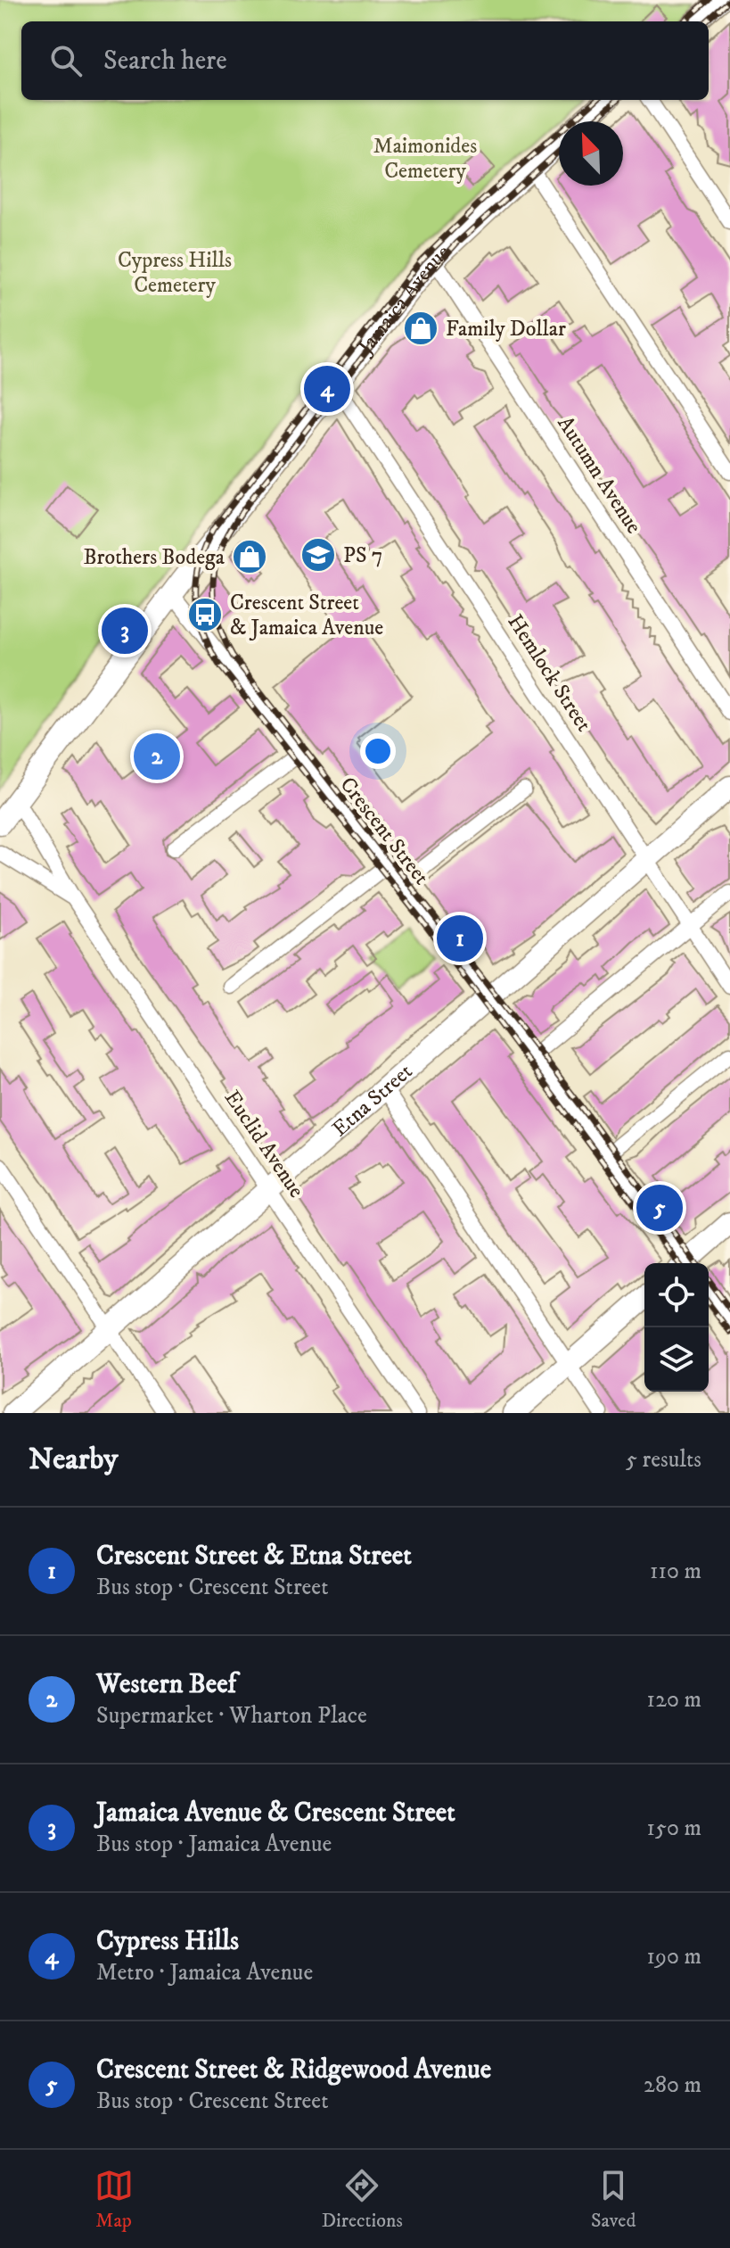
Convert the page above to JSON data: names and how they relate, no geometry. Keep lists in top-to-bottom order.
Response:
{
  "streets": {
    "main road": ["Jamaica Avenue", "Etna Street"],
    "street": [
      "Autumn Avenue",
      "Hemlock Street",
      "Crescent Street",
      "Euclid Avenue"
    ]
  },
  "crossings": [
    ["Jamaica Avenue", "Autumn Avenue"],
    ["Jamaica Avenue", "Hemlock Street"],
    ["Jamaica Avenue", "Crescent Street"],
    ["Jamaica Avenue", "Euclid Avenue"],
    ["Hemlock Street", "Etna Street"],
    ["Crescent Street", "Etna Street"],
    ["Etna Street", "Euclid Avenue"]
  ],
  "parks": ["Maimonides Cemetery", "Cypress Hills Cemetery"],
  "places": {
    "shop": ["Family Dollar", "Brothers Bodega"],
    "school or university": ["PS 7"],
    "bus stop": ["Crescent Street & Jamaica Avenue"]
  },
  "north": "top left",
  "page": {
    "search": "Search here",
    "pins": [
      "4",
      "3",
      "2",
      "1",
      "5"
    ],
    "heading": ["Nearby", "5 results"],
    "list": [
      {
        "mark": "1",
        "name": "Crescent Street & Etna Street",
        "note": "Bus stop · Crescent Street",
        "value": "110 m"
      },
      {
        "mark": "2",
        "name": "Western Beef",
        "note": "Supermarket · Wharton Place",
        "value": "120 m"
      },
      {
        "mark": "3",
        "name": "Jamaica Avenue & Crescent Street",
        "note": "Bus stop · Jamaica Avenue",
        "value": "150 m"
      },
      {
        "mark": "4",
        "name": "Cypress Hills",
        "note": "Metro · Jamaica Avenue",
        "value": "190 m"
      },
      {
        "mark": "5",
        "name": "Crescent Street & Ridgewood Avenue",
        "note": "Bus stop · Crescent Street",
        "value": "280 m"
      }
    ],
    "nav": ["Map", "Directions", "Saved"]
  }
}
